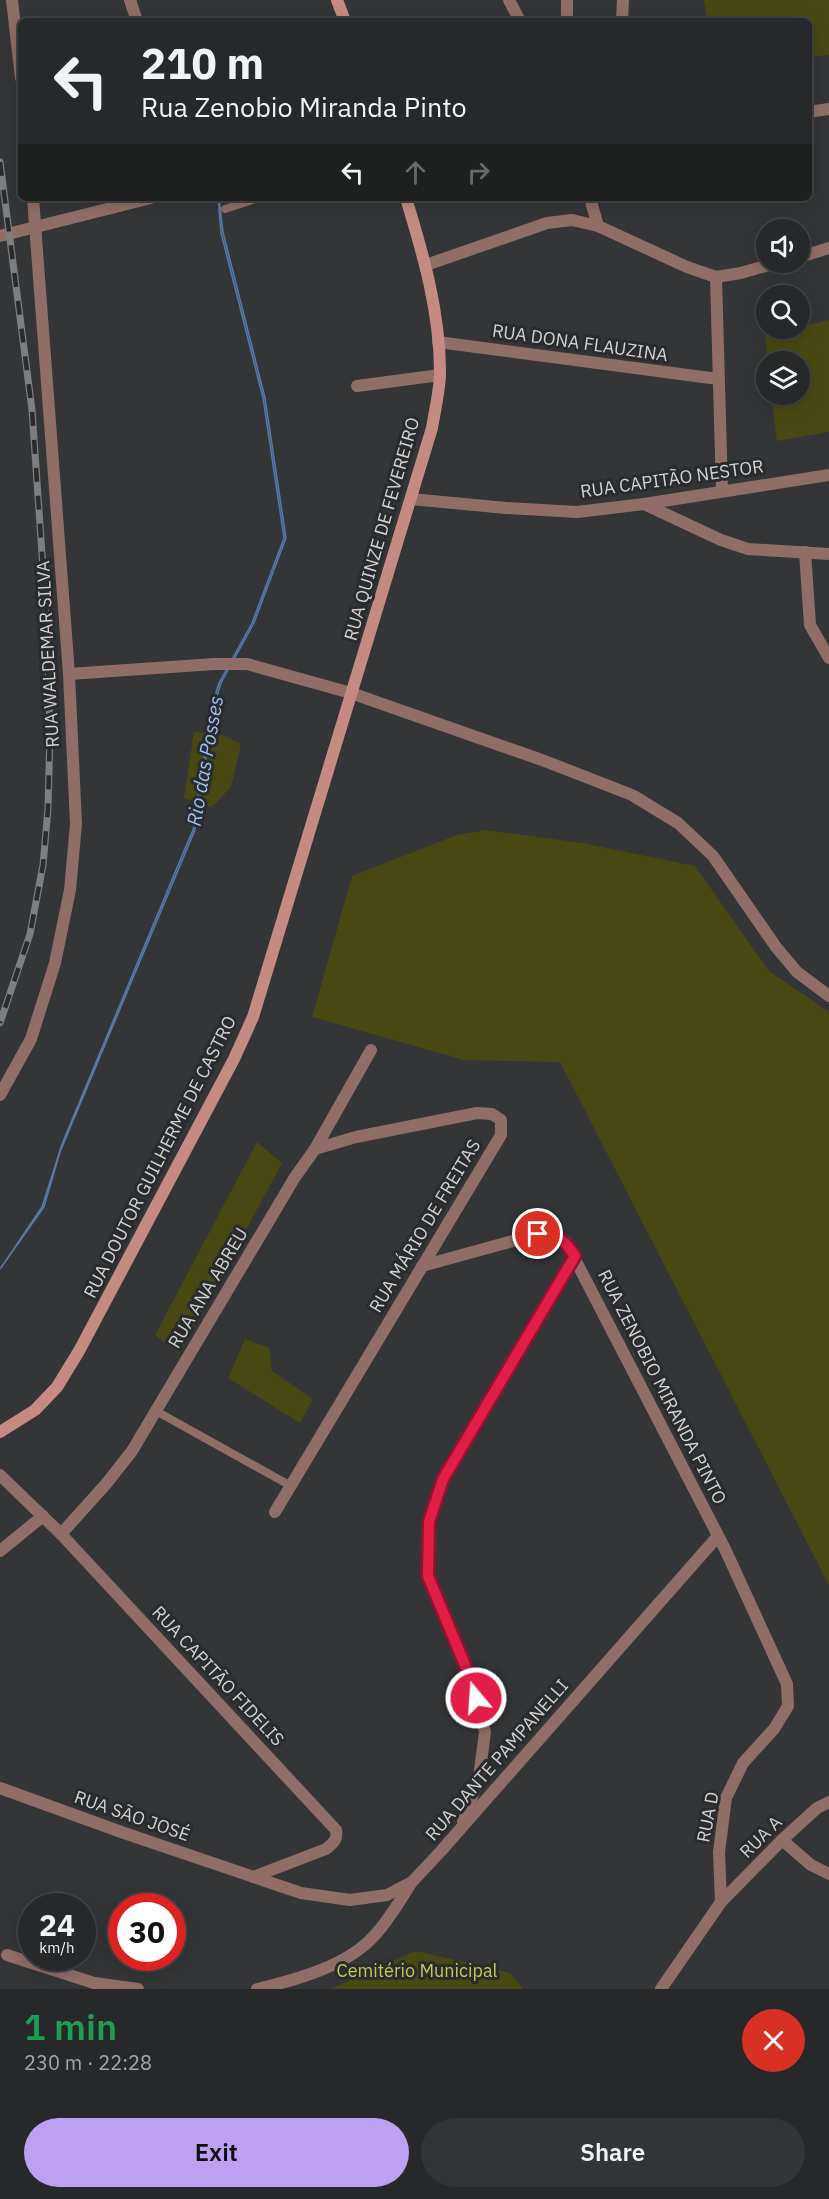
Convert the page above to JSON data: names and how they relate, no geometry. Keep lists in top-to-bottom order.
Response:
{
  "streets": {
    "main road": ["RUA QUINZE DE FEVEREIRO", "RUA DOUTOR GUILHERME DE CASTRO"],
    "street": [
      "RUA DONA FLAUZINA",
      "RUA CAPITÃO NESTOR",
      "RUA WALDEMAR SILVA",
      "RUA MÁRIO DE FREITAS",
      "RUA ANA ABREU",
      "RUA ZENOBIO MIRANDA PINTO",
      "RUA CAPITÃO FIDELIS",
      "RUA DANTE PAMPANELLI",
      "RUA SÃO JOSÉ",
      "RUA D",
      "RUA A"
    ]
  },
  "crossings": [
    ["RUA DONA FLAUZINA", "RUA QUINZE DE FEVEREIRO"],
    ["RUA CAPITÃO NESTOR", "RUA QUINZE DE FEVEREIRO"],
    ["RUA QUINZE DE FEVEREIRO", "RUA DOUTOR GUILHERME DE CASTRO"],
    ["RUA MÁRIO DE FREITAS", "RUA ANA ABREU"],
    ["RUA MÁRIO DE FREITAS", "RUA ZENOBIO MIRANDA PINTO"],
    ["RUA ANA ABREU", "RUA CAPITÃO FIDELIS"],
    ["RUA ZENOBIO MIRANDA PINTO", "RUA DANTE PAMPANELLI"],
    ["RUA ZENOBIO MIRANDA PINTO", "RUA D"],
    ["RUA CAPITÃO FIDELIS", "RUA DANTE PAMPANELLI"],
    ["RUA CAPITÃO FIDELIS", "RUA SÃO JOSÉ"],
    ["RUA DANTE PAMPANELLI", "RUA SÃO JOSÉ"],
    ["RUA D", "RUA A"]
  ],
  "water": ["Rio das Posses"],
  "parks": ["Cemitério Municipal"],
  "page": {
    "turn": ["210 m", "Rua Zenobio Miranda Pinto"],
    "speed": "24 km/h",
    "limit": "30",
    "heading": ["1 min", "230 m · 22:28"],
    "buttons": ["Exit", "Share"]
  }
}
